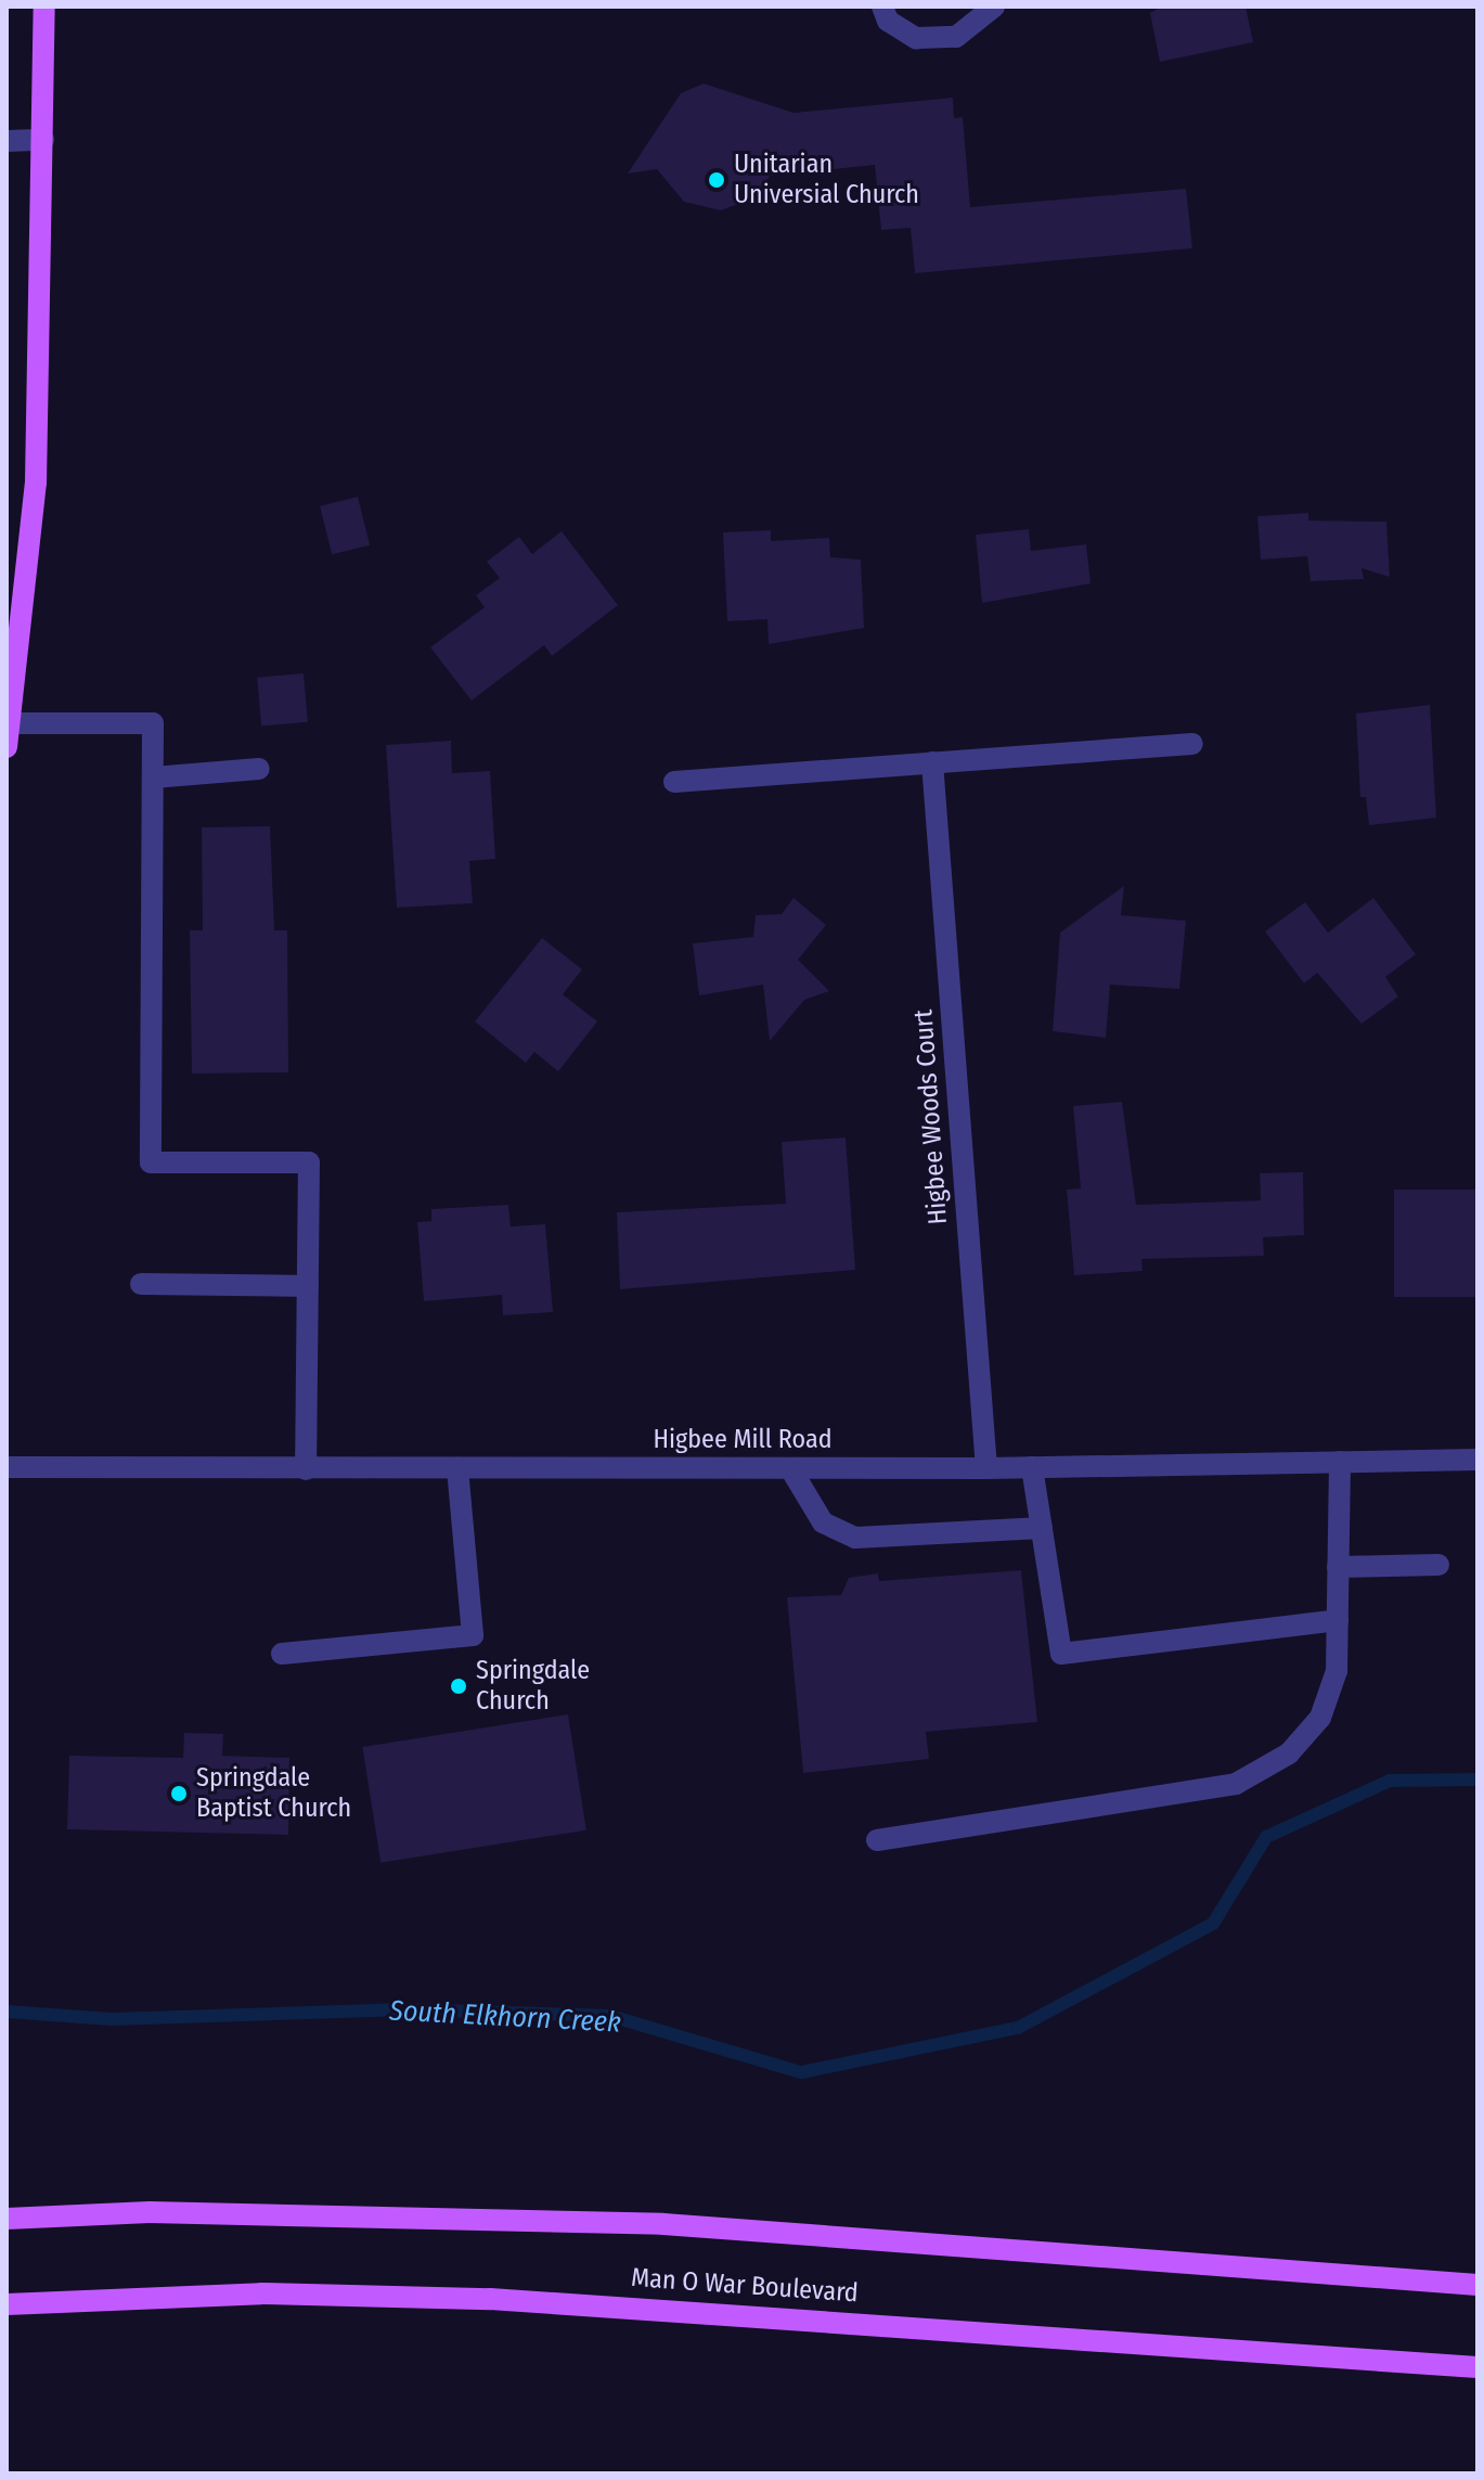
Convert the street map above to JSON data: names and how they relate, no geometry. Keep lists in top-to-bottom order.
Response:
{
  "streets": {
    "main road": ["Man O War Boulevard"],
    "street": ["Higbee Woods Court", "Higbee Mill Road"]
  },
  "crossings": [
    ["Higbee Woods Court", "Higbee Mill Road"]
  ],
  "water": ["South Elkhorn Creek"],
  "places": ["Unitarian Universial Church", "Springdale Church", "Springdale Baptist Church"]
}
